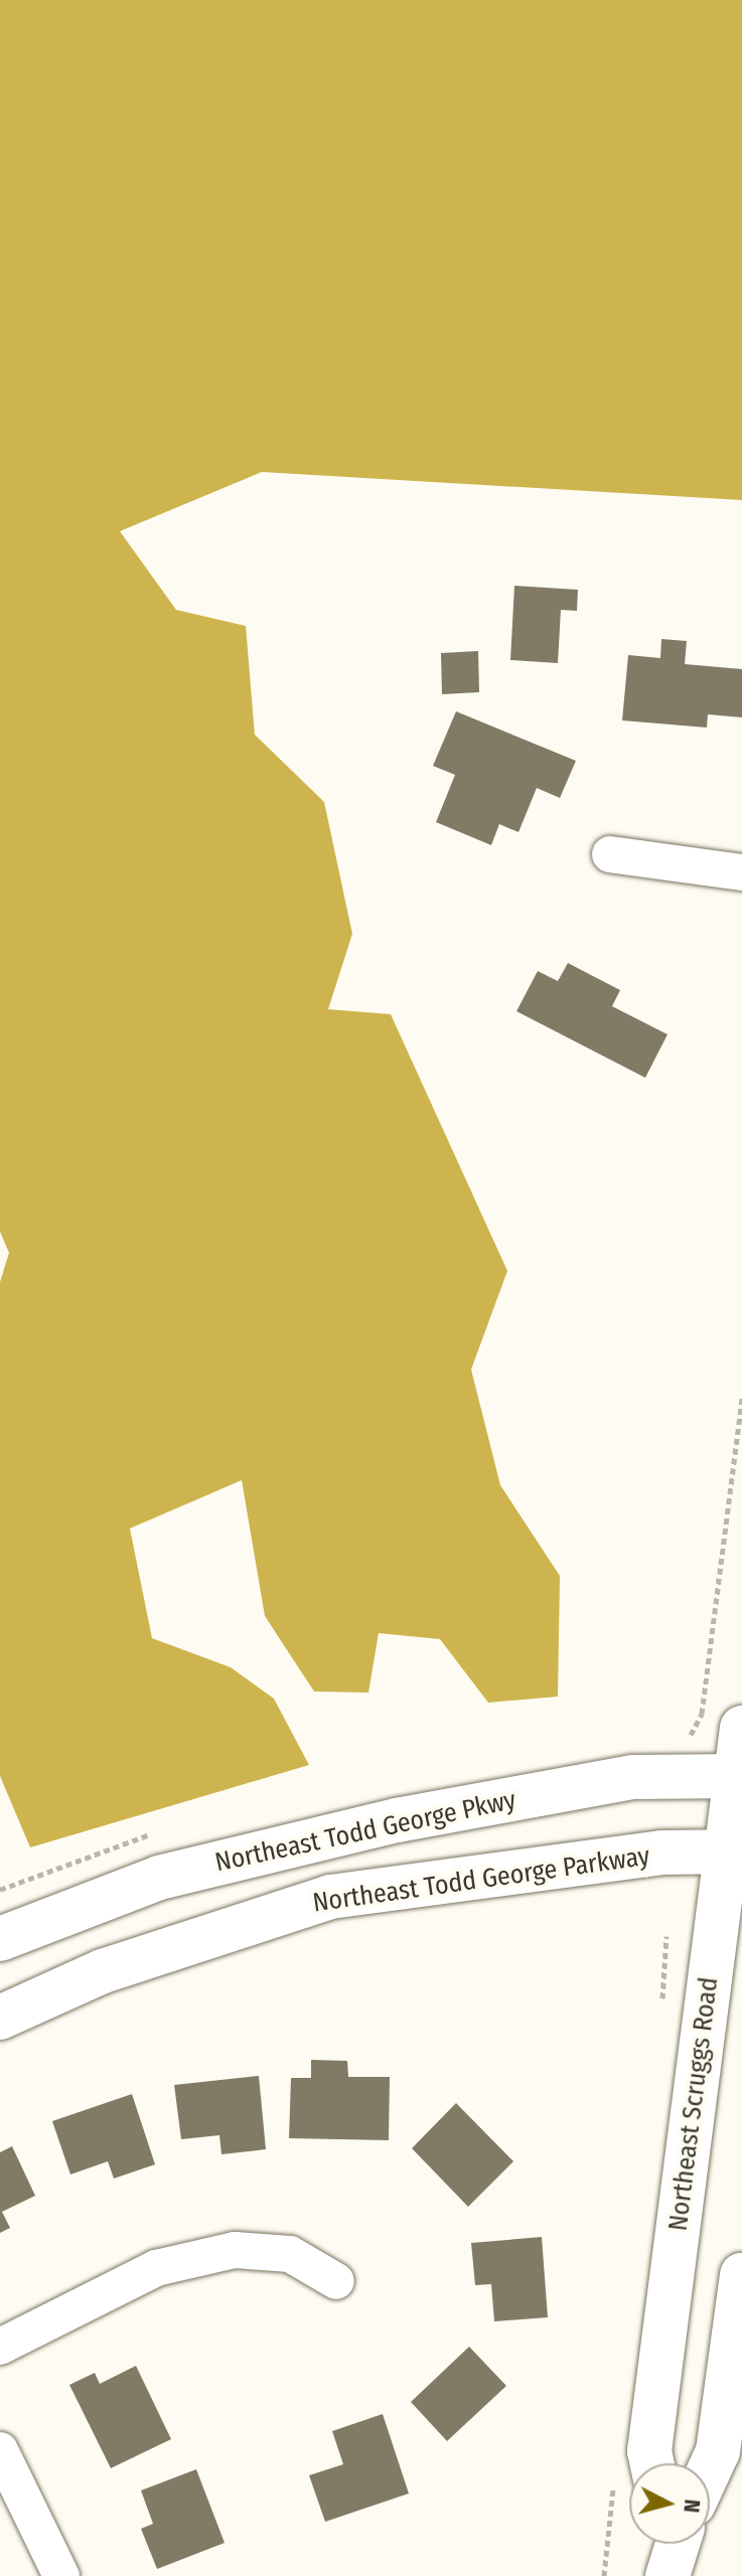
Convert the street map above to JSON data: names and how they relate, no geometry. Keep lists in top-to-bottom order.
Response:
{
  "streets": {
    "main road": ["Northeast Todd George Pkwy", "Northeast Todd George Parkway", "Northeast Scruggs Road"]
  },
  "crossings": [
    ["Northeast Todd George Pkwy", "Northeast Scruggs Road"],
    ["Northeast Todd George Parkway", "Northeast Scruggs Road"]
  ],
  "north": "right"
}
